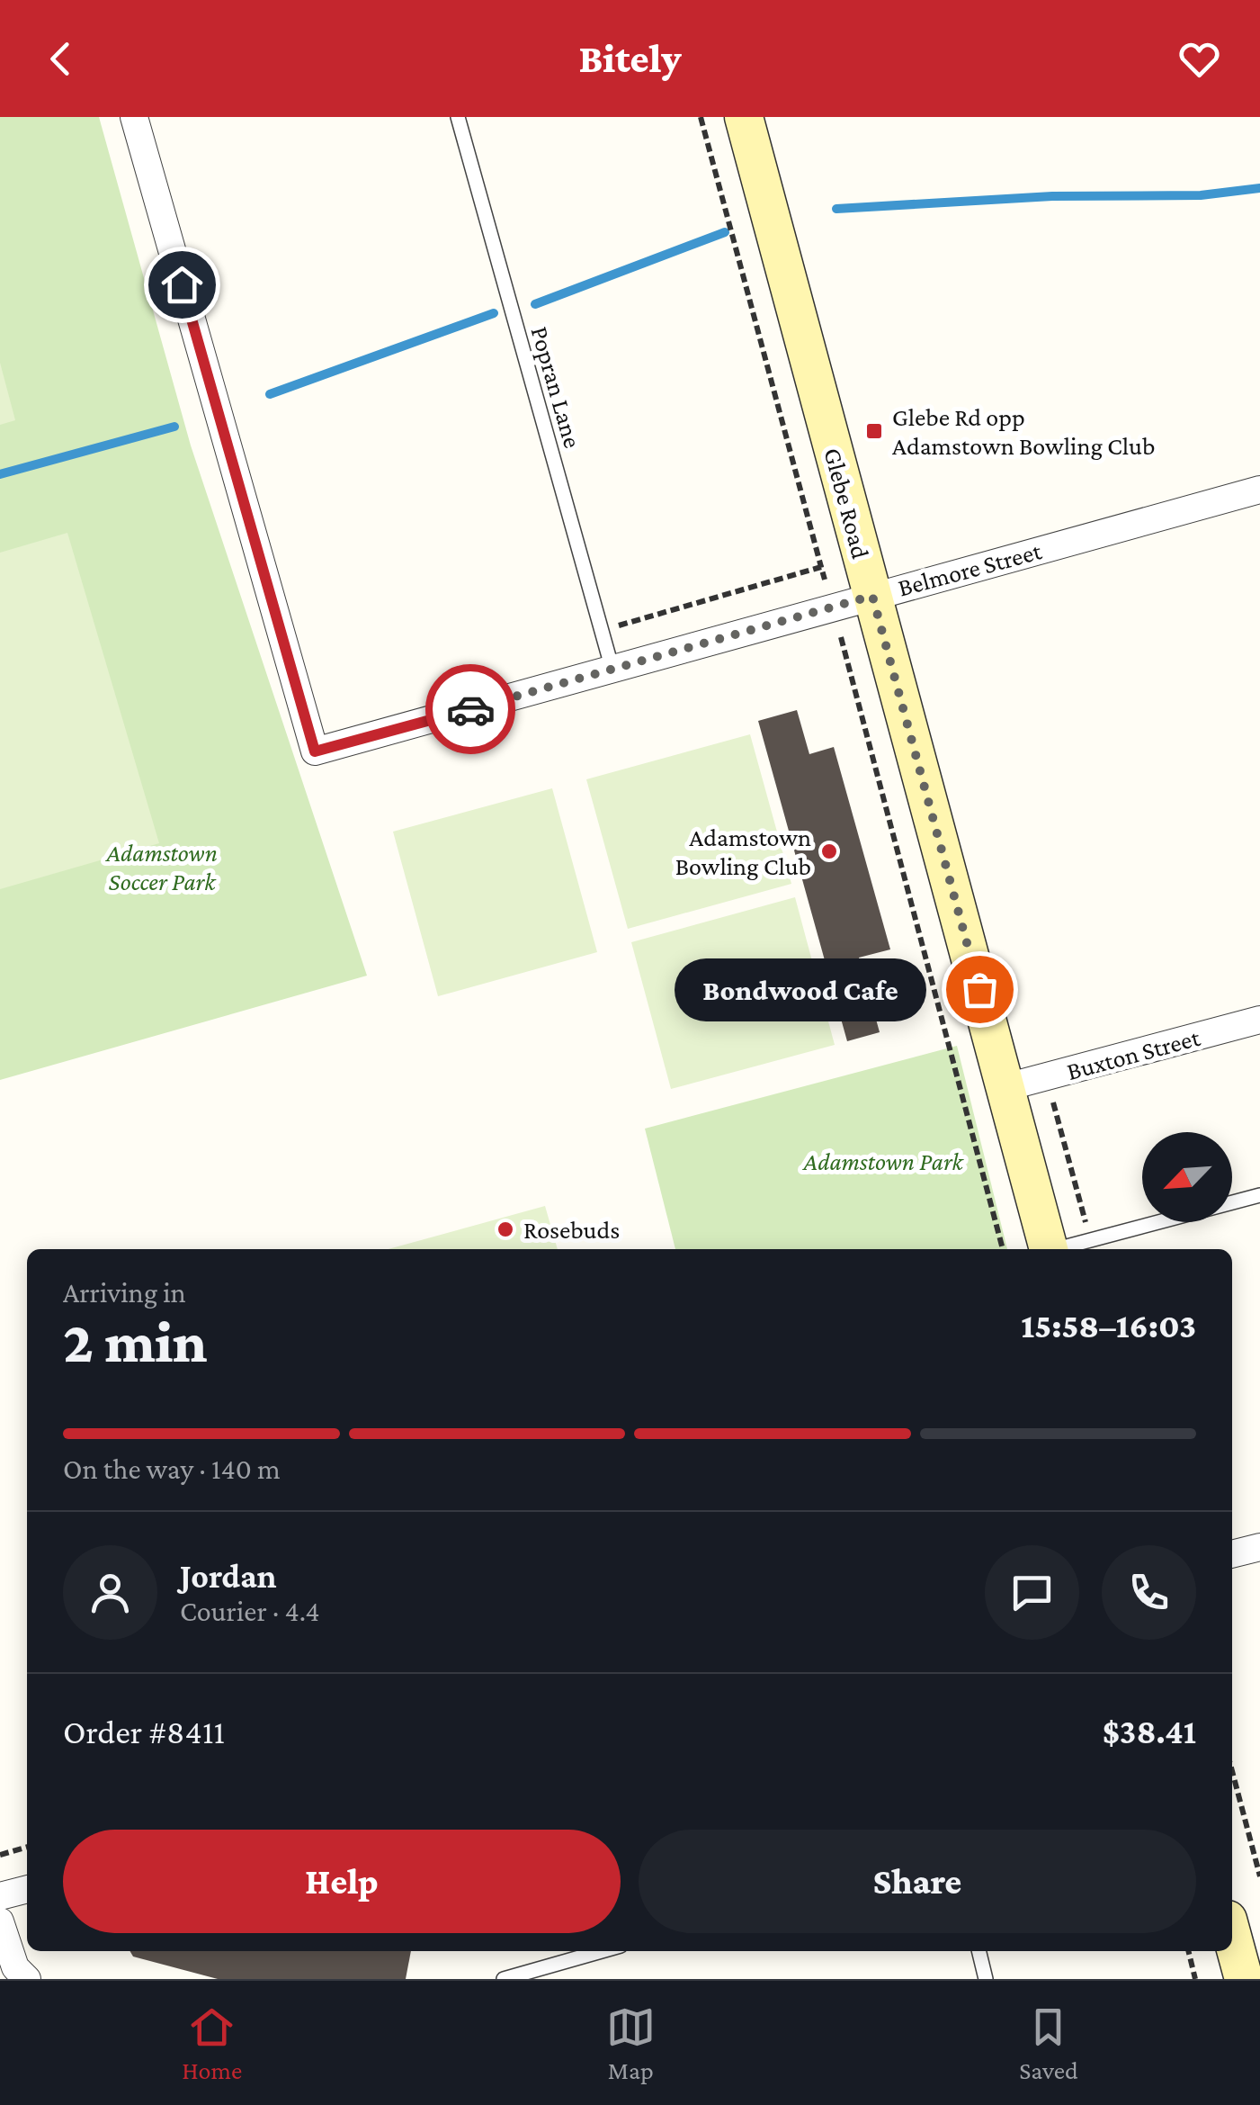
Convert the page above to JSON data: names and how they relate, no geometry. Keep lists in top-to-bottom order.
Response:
{
  "streets": {
    "main road": ["Glebe Road"],
    "street": ["Belmore Street", "Buxton Street"],
    "lane": ["Popran Lane"]
  },
  "crossings": [
    ["Popran Lane", "Belmore Street"],
    ["Glebe Road", "Belmore Street"],
    ["Glebe Road", "Buxton Street"]
  ],
  "parks": ["Adamstown Soccer Park", "Adamstown Park"],
  "places": {
    "transit": ["Glebe Rd opp Adamstown Bowling Club"],
    "other": ["Adamstown Bowling Club", "Bondwood Cafe", "Rosebuds"]
  },
  "north": "bottom left",
  "page": {
    "header": "Bitely",
    "bubble": "Bondwood Cafe",
    "heading": ["2 min", "Arriving in", "15:58–16:03"],
    "panel": [
      "Jordan",
      "Courier · 4.4",
      "Order #8411",
      "$38.41"
    ],
    "bar": "On the way · 140 m",
    "buttons": ["Help", "Share"],
    "tabs": ["Home", "Map", "Saved"]
  }
}
